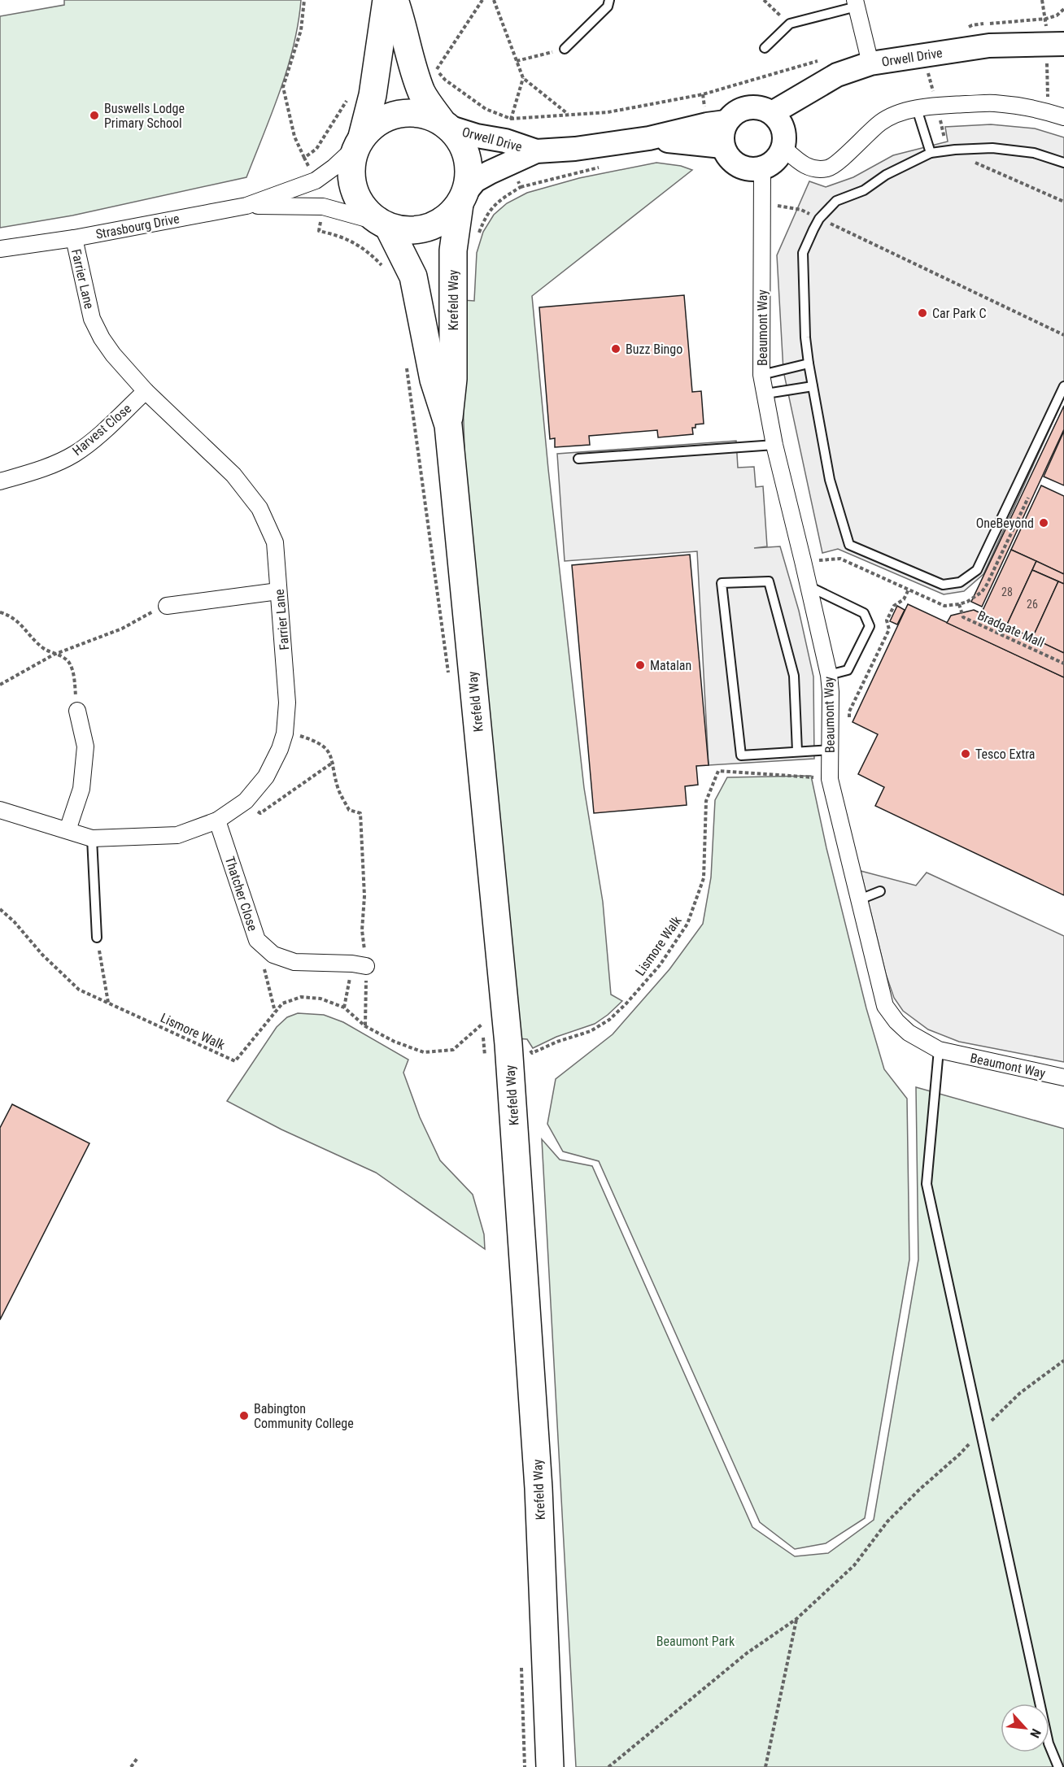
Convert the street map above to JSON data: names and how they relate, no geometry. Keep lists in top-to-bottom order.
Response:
{
  "streets": {
    "highway": ["Krefeld Way"],
    "street": [
      "Orwell Drive",
      "Strasbourg Drive",
      "Farrier Lane",
      "Beaumont Way",
      "Harvest Close",
      "Thatcher Close"
    ],
    "path": ["Bradgate Mall", "Lismore Walk"]
  },
  "crossings": [
    ["Orwell Drive", "Strasbourg Drive"],
    ["Orwell Drive", "Krefeld Way"],
    ["Orwell Drive", "Beaumont Way"],
    ["Strasbourg Drive", "Farrier Lane"],
    ["Strasbourg Drive", "Krefeld Way"],
    ["Farrier Lane", "Harvest Close"],
    ["Farrier Lane", "Thatcher Close"],
    ["Beaumont Way", "Lismore Walk"]
  ],
  "parks": ["Beaumont Park"],
  "places": [
    "Buswells Lodge Primary School",
    "Car Park C",
    "Buzz Bingo",
    "OneBeyond",
    "Matalan",
    "Tesco Extra",
    "Babington Community College"
  ],
  "house_numbers": ["28", "26"],
  "north": "bottom right"
}
